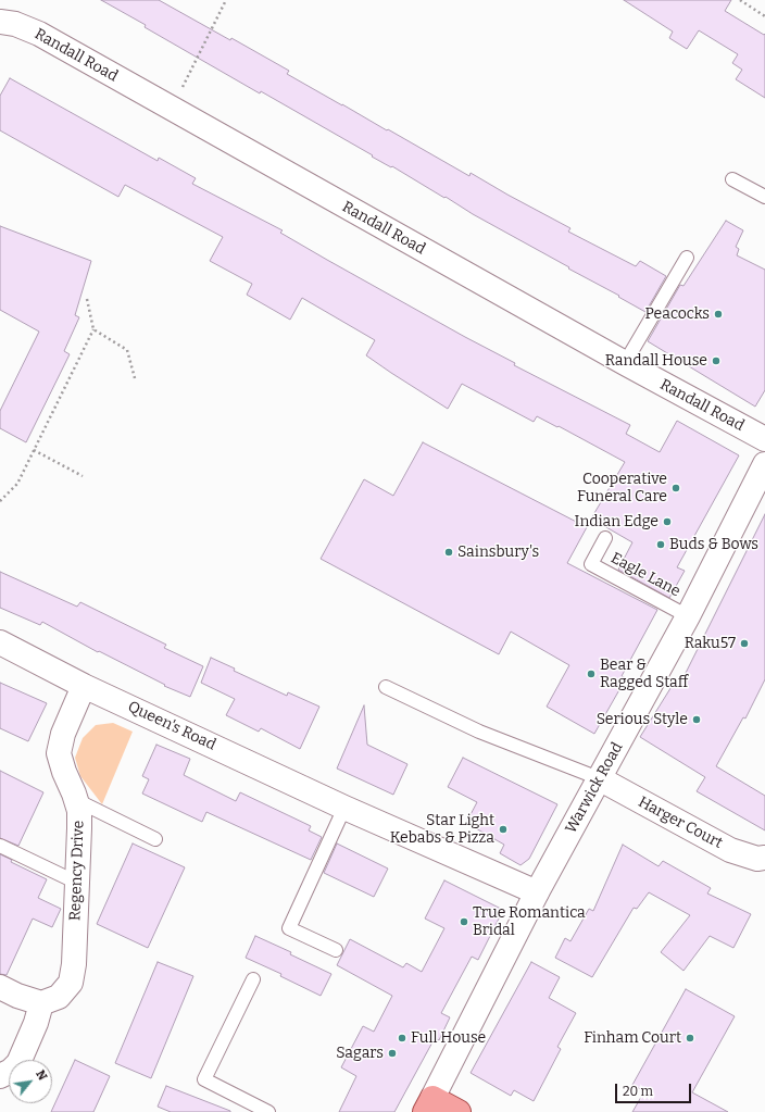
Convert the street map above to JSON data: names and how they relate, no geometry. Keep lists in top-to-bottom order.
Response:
{
  "streets": {
    "street": [
      "Randall Road",
      "Queen's Road",
      "Warwick Road",
      "Harger Court",
      "Regency Drive"
    ],
    "lane": ["Eagle Lane"]
  },
  "crossings": [
    ["Eagle Lane", "Warwick Road"],
    ["Queen's Road", "Warwick Road"],
    ["Queen's Road", "Regency Drive"],
    ["Warwick Road", "Harger Court"]
  ],
  "places": [
    "Peacocks",
    "Randall House",
    "Cooperative Funeral Care",
    "Indian Edge",
    "Buds & Bows",
    "Sainsbury's",
    "Raku57",
    "Bear & Ragged Staff",
    "Serious Style",
    "Star Light Kebabs & Pizza",
    "True Romantica Bridal",
    "Full House",
    "Finham Court",
    "Sagars"
  ],
  "scale_bar": "20 m",
  "north": "top right"
}
